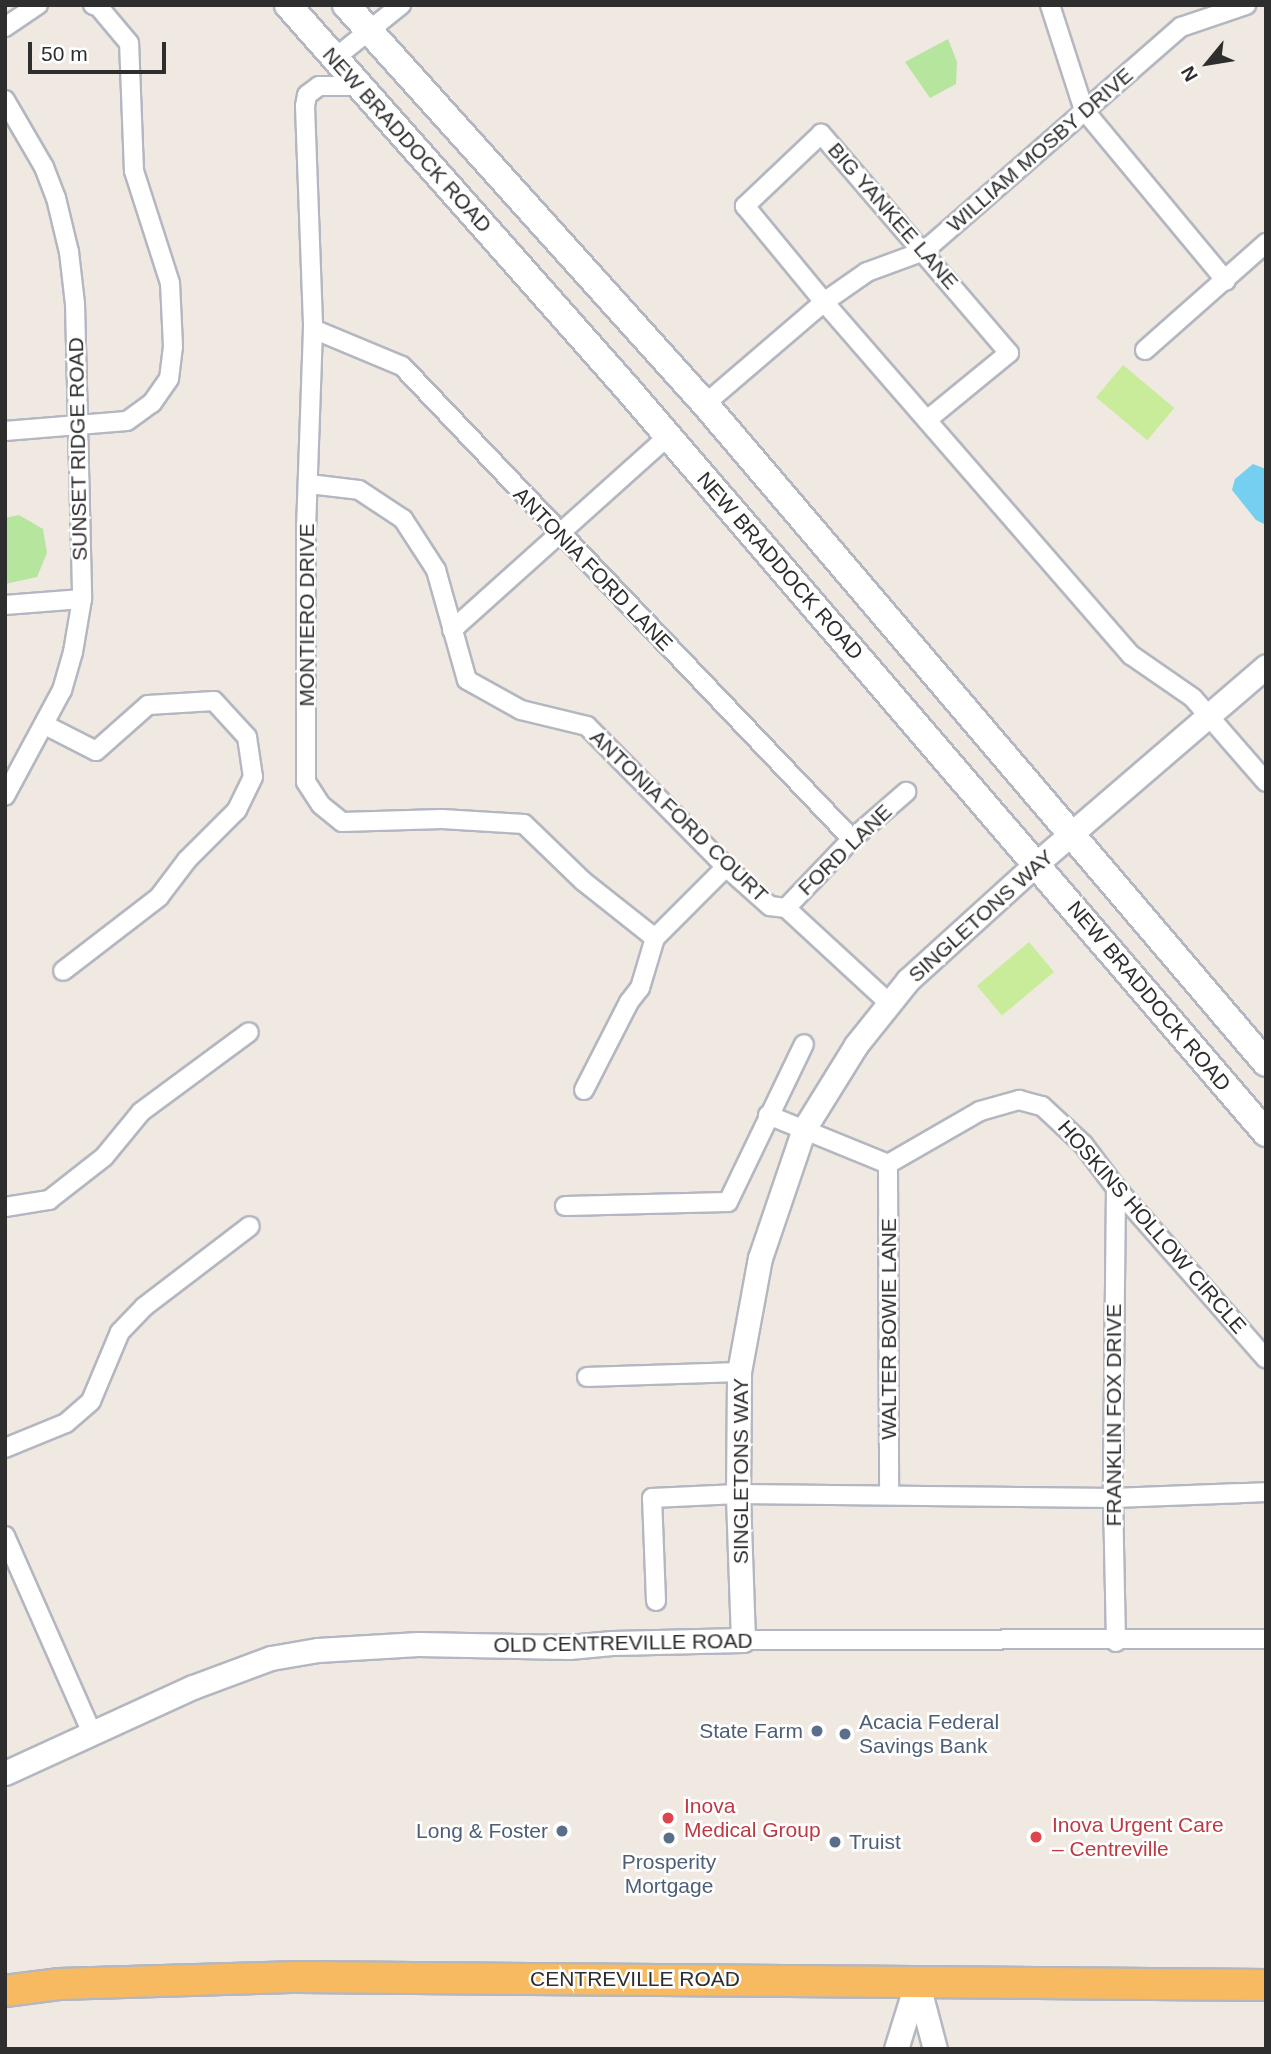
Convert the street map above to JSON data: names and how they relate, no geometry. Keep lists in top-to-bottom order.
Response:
{
  "streets": {
    "highway": ["CENTREVILLE ROAD"],
    "main road": ["NEW BRADDOCK ROAD"],
    "street": [
      "WILLIAM MOSBY DRIVE",
      "BIG YANKEE LANE",
      "SUNSET RIDGE ROAD",
      "ANTONIA FORD LANE",
      "MONTIERO DRIVE",
      "ANTONIA FORD COURT",
      "FORD LANE",
      "SINGLETONS WAY",
      "HOSKINS HOLLOW CIRCLE",
      "WALTER BOWIE LANE",
      "FRANKLIN FOX DRIVE",
      "OLD CENTREVILLE ROAD"
    ]
  },
  "crossings": [
    ["NEW BRADDOCK ROAD", "WILLIAM MOSBY DRIVE"],
    ["NEW BRADDOCK ROAD", "MONTIERO DRIVE"],
    ["NEW BRADDOCK ROAD", "SINGLETONS WAY"],
    ["WILLIAM MOSBY DRIVE", "BIG YANKEE LANE"],
    ["BIG YANKEE LANE", "SINGLETONS WAY"],
    ["ANTONIA FORD LANE", "MONTIERO DRIVE"],
    ["ANTONIA FORD LANE", "FORD LANE"],
    ["MONTIERO DRIVE", "ANTONIA FORD COURT"],
    ["ANTONIA FORD COURT", "FORD LANE"],
    ["ANTONIA FORD COURT", "SINGLETONS WAY"],
    ["SINGLETONS WAY", "OLD CENTREVILLE ROAD"],
    ["HOSKINS HOLLOW CIRCLE", "WALTER BOWIE LANE"],
    ["HOSKINS HOLLOW CIRCLE", "FRANKLIN FOX DRIVE"],
    ["FRANKLIN FOX DRIVE", "OLD CENTREVILLE ROAD"]
  ],
  "places": [
    "State Farm",
    "Acacia Federal Savings Bank",
    "Inova Medical Group",
    "Long & Foster",
    "Inova Urgent Care – Centreville",
    "Prosperity Mortgage",
    "Truist"
  ],
  "scale_bar": "50 m",
  "north": "bottom left"
}
